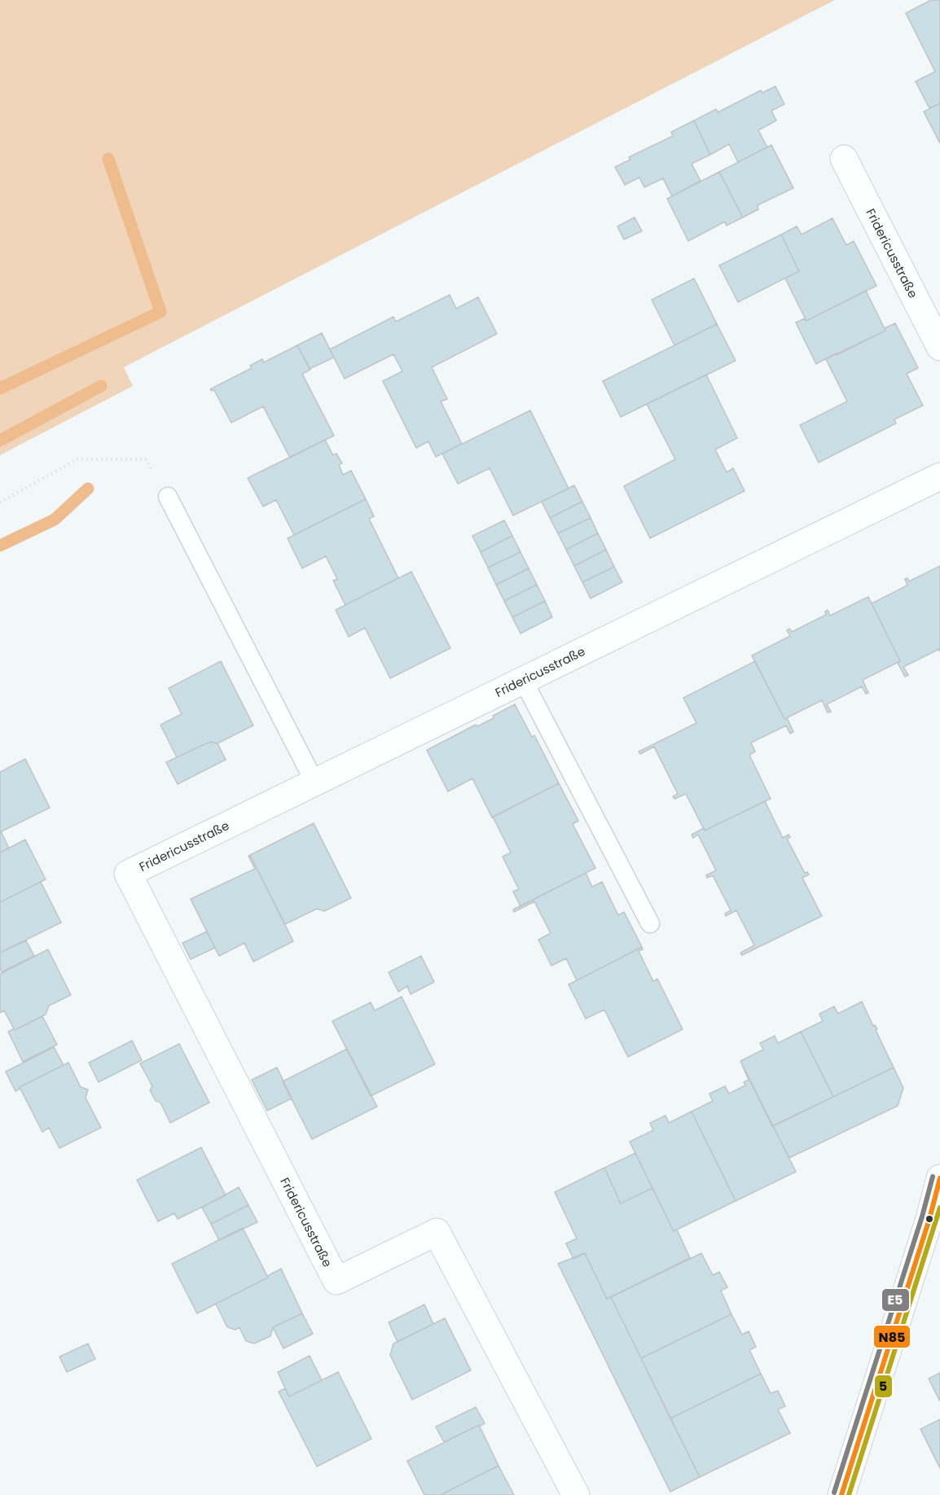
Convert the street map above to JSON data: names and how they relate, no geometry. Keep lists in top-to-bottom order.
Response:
{
  "streets": {
    "street": ["Fridericusstraße"]
  },
  "lines": ["transit line E5", "transit line N85", "transit line 5"]
}
